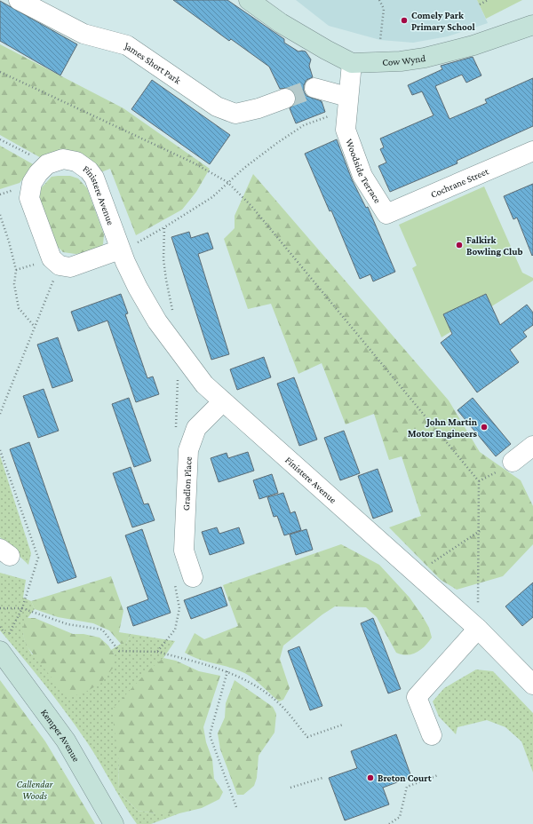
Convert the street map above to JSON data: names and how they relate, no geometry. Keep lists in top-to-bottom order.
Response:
{
  "streets": {
    "main road": ["Cow Wynd", "Kemper Avenue"],
    "street": [
      "James Short Park",
      "Woodside Terrace",
      "Cochrane Street",
      "Finistere Avenue",
      "Gradlon Place"
    ]
  },
  "crossings": [
    ["Cow Wynd", "Woodside Terrace"],
    ["Woodside Terrace", "Cochrane Street"],
    ["Finistere Avenue", "Gradlon Place"]
  ],
  "parks": ["Callendar Woods"],
  "places": [
    "Comely Park Primary School",
    "Falkirk Bowling Club",
    "John Martin Motor Engineers",
    "Breton Court"
  ]
}
